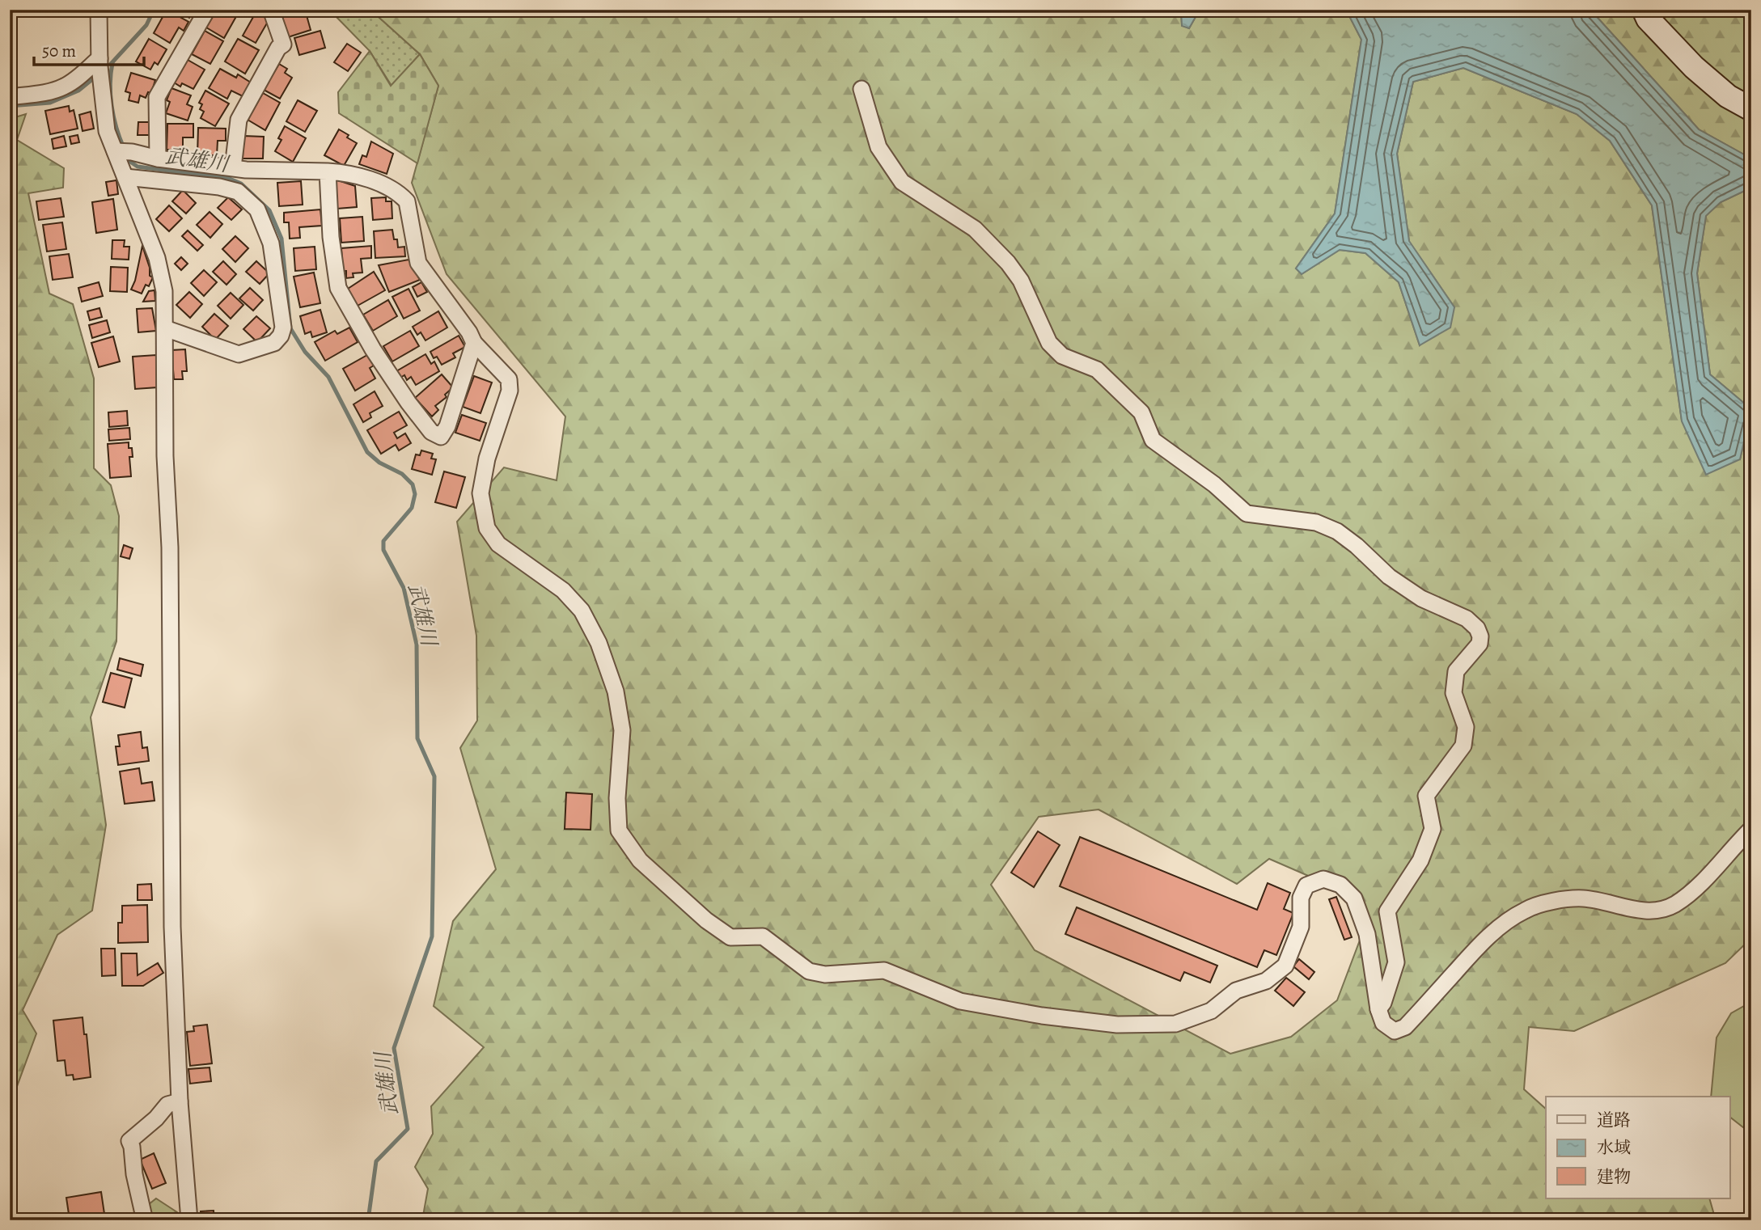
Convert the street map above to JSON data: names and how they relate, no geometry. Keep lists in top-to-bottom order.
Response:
{
  "water": ["武雄川"],
  "legend": ["道路", "水域", "建物"],
  "scale_bar": "50 m"
}
